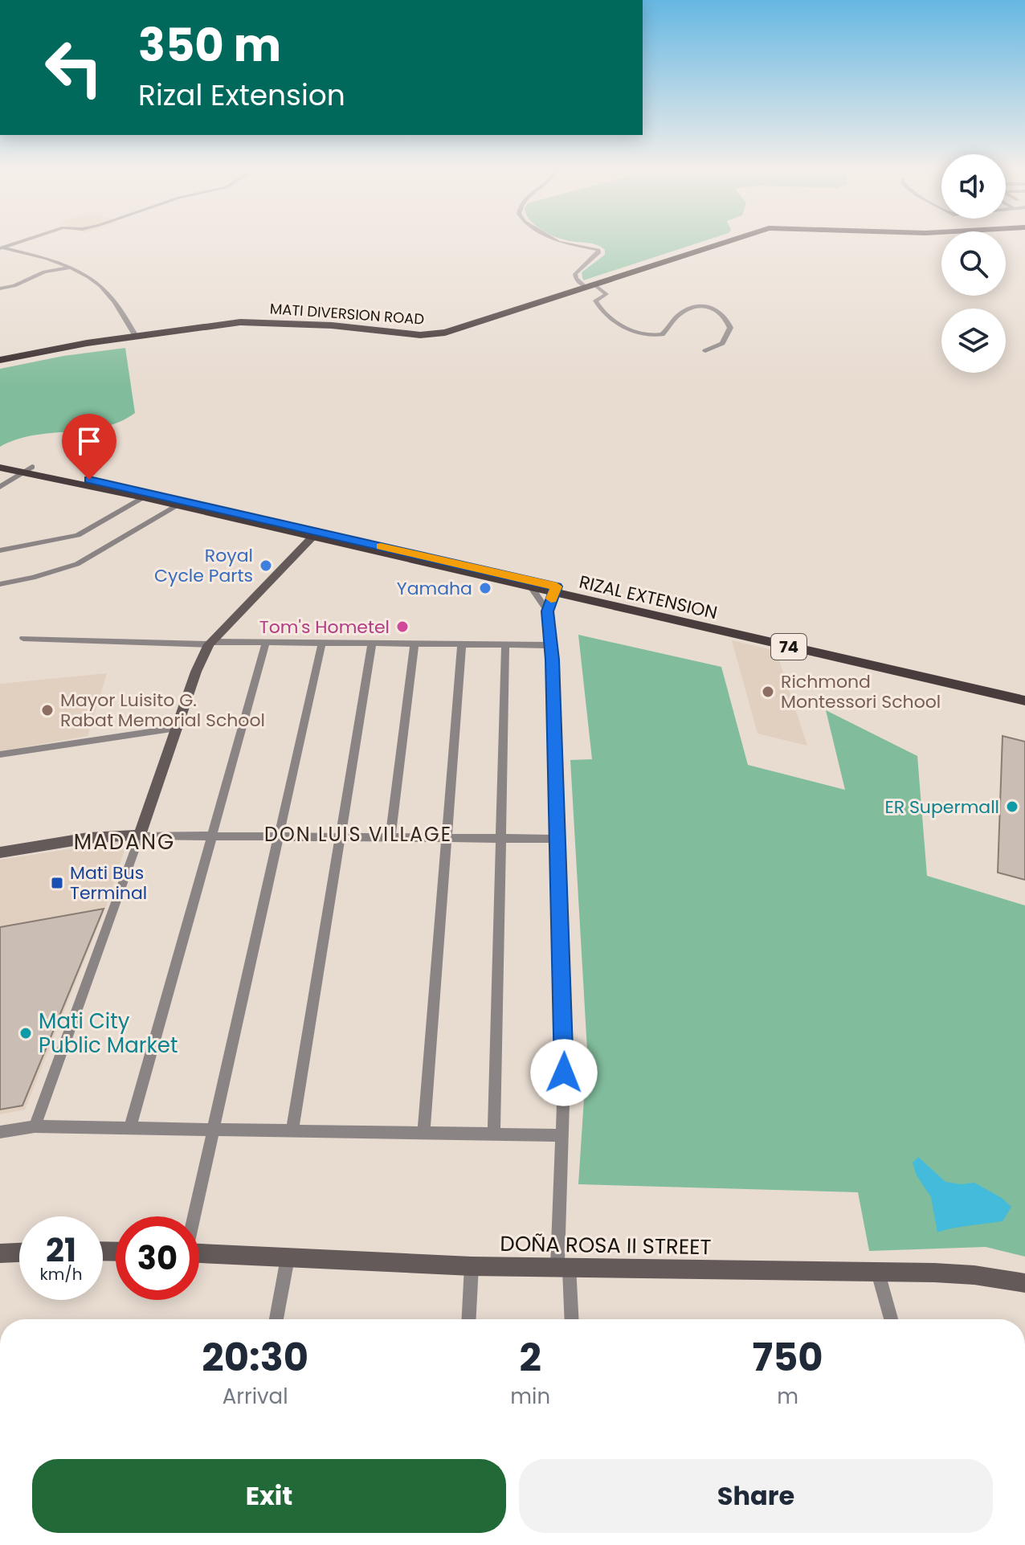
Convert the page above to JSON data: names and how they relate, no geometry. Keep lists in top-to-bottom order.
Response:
{
  "streets": {
    "highway": ["MATI DIVERSION ROAD"],
    "main road": ["RIZAL EXTENSION", "74", "DOÑA ROSA II STREET"]
  },
  "districts": ["DON LUIS VILLAGE", "MADANG"],
  "places": {
    "other": [
      "Royal Cycle Parts",
      "Yamaha",
      "Tom's Hometel",
      "Richmond Montessori School",
      "Mayor Luisito G. Rabat Memorial School",
      "ER Supermall",
      "Mati City Public Market"
    ],
    "transit": ["Mati Bus Terminal"]
  },
  "page": {
    "turn": ["350 m", "Rizal Extension"],
    "speed": "21 km/h",
    "limit": "30",
    "eta": [
      "20:30",
      "Arrival",
      "2",
      "min",
      "750",
      "m"
    ],
    "buttons": ["Exit", "Share"]
  }
}
